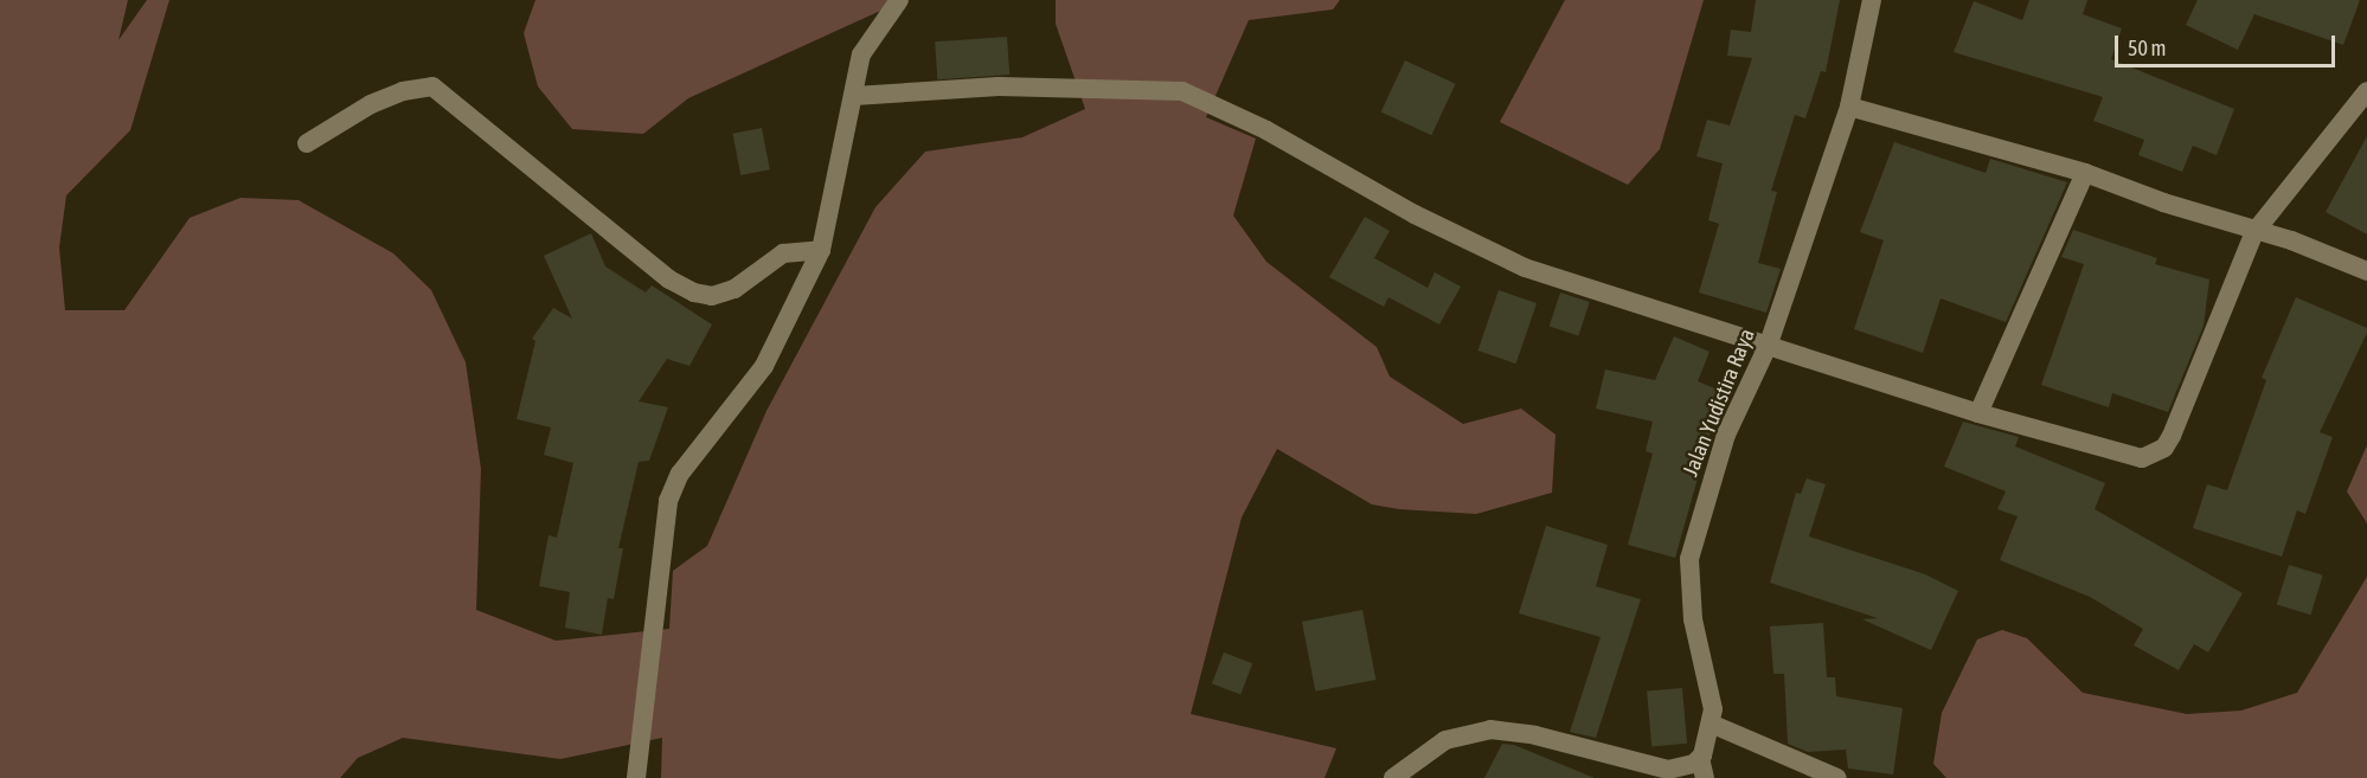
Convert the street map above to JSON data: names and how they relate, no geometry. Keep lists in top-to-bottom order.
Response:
{
  "streets": {
    "street": ["Jalan Yudistira Raya"]
  },
  "scale_bar": "50 m"
}
